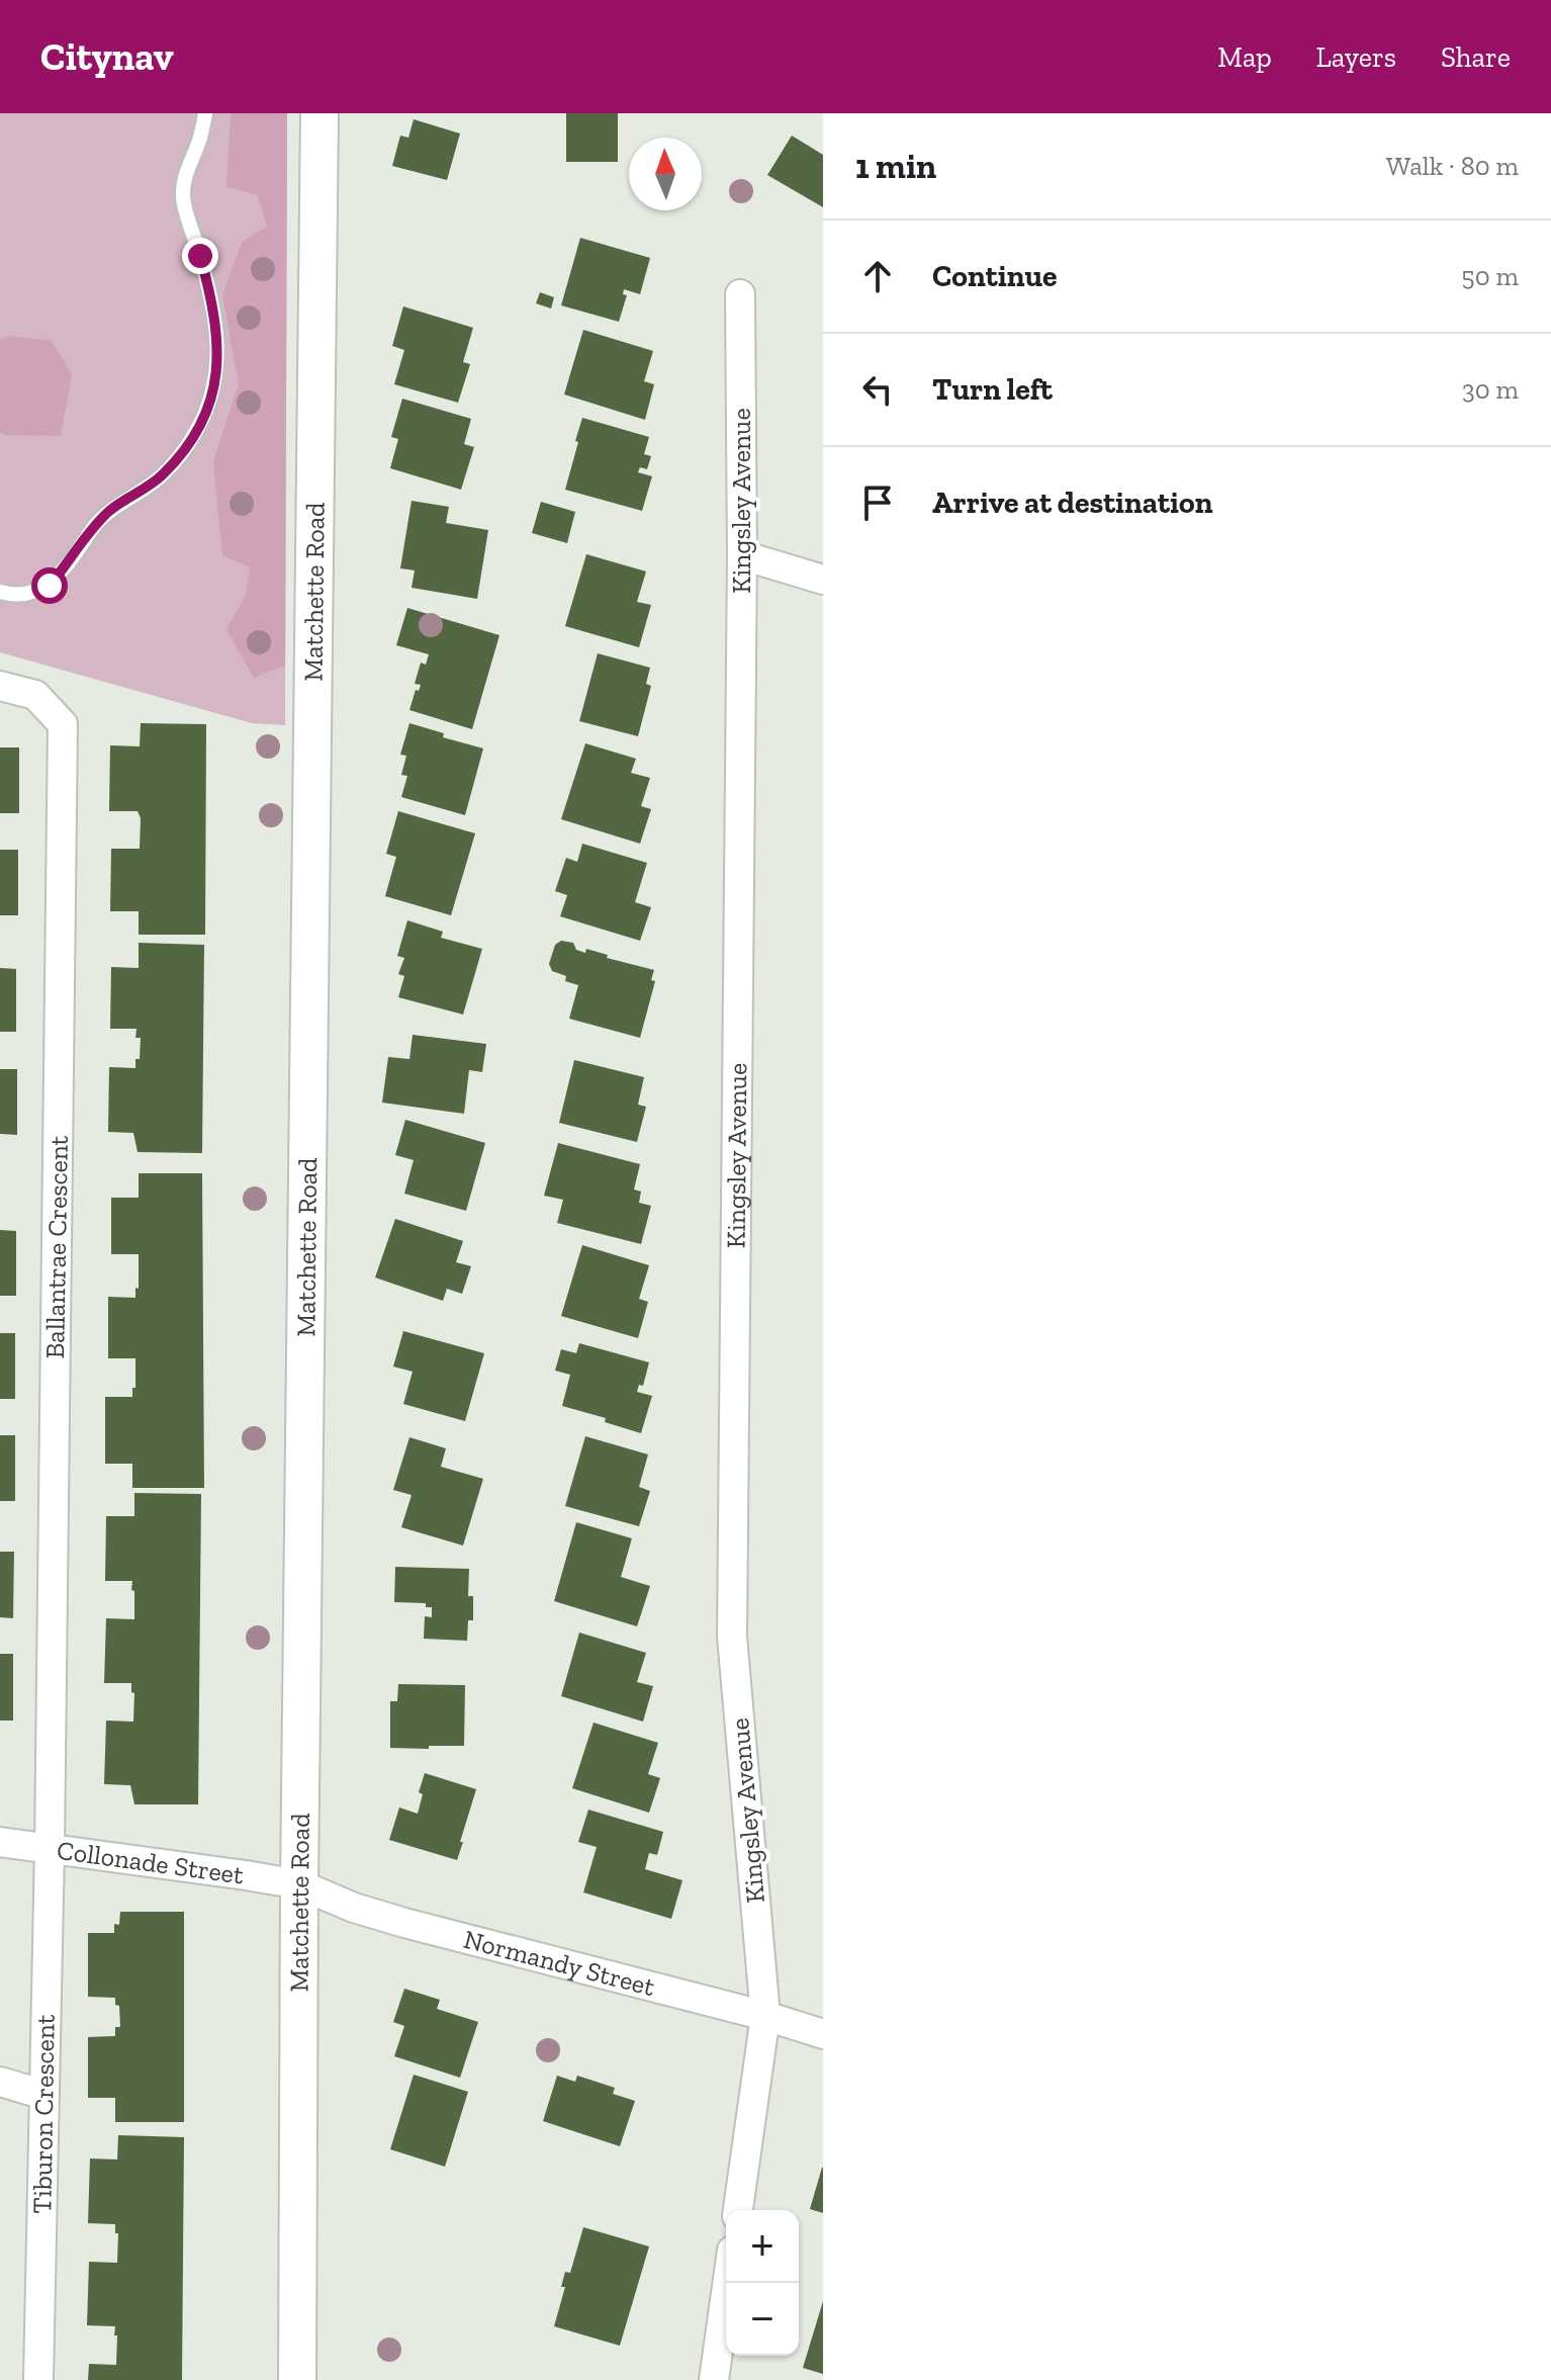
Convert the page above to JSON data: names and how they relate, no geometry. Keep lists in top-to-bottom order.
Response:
{
  "streets": {
    "street": [
      "Kingsley Avenue",
      "Matchette Road",
      "Ballantrae Crescent",
      "Collonade Street",
      "Normandy Street",
      "Tiburon Crescent"
    ]
  },
  "crossings": [
    ["Kingsley Avenue", "Normandy Street"],
    ["Matchette Road", "Collonade Street"],
    ["Matchette Road", "Normandy Street"],
    ["Ballantrae Crescent", "Collonade Street"],
    ["Ballantrae Crescent", "Tiburon Crescent"],
    ["Collonade Street", "Normandy Street"],
    ["Collonade Street", "Tiburon Crescent"]
  ],
  "north": "top",
  "page": {
    "header": "Citynav",
    "nav": ["Map", "Layers", "Share"],
    "heading": ["1 min", "Walk · 80 m"],
    "list": [
      ["Continue", "50 m"],
      ["Turn left", "30 m"],
      "Arrive at destination"
    ],
    "map_buttons": ["+", "−"]
  }
}
